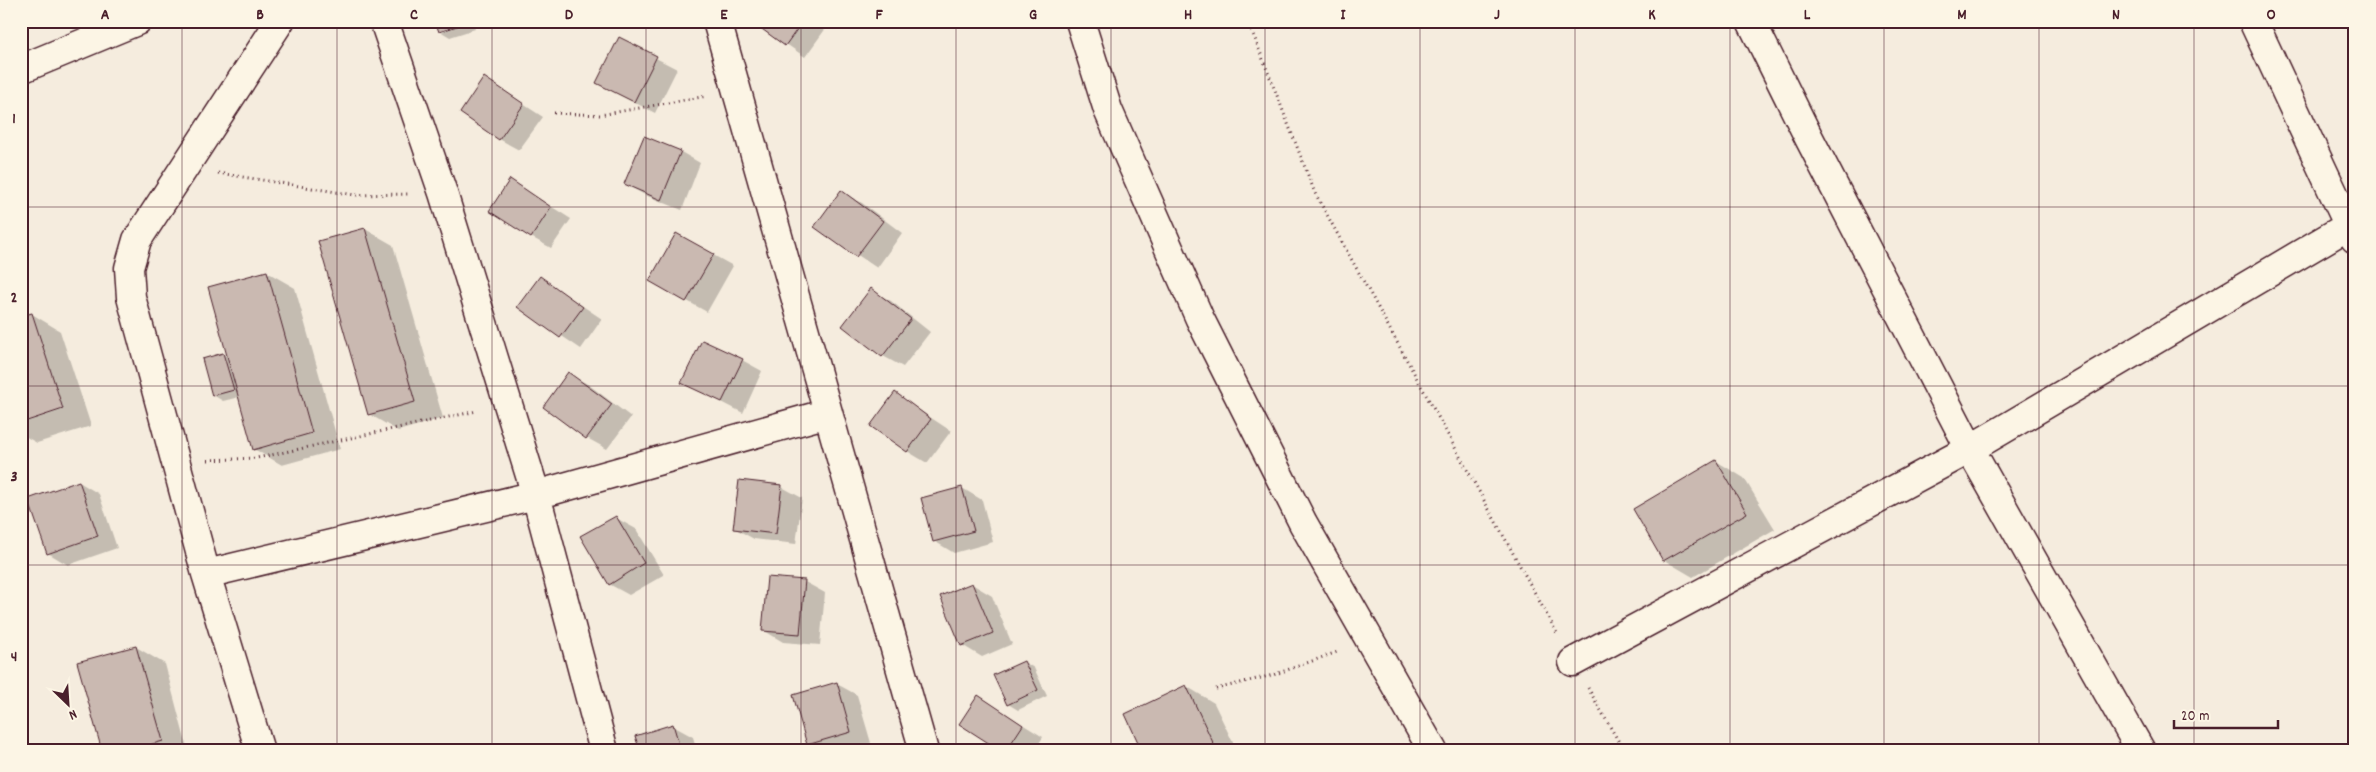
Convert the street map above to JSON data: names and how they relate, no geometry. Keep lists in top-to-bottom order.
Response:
{
  "scale_bar": "20 m",
  "north": "bottom right",
  "grid": {
    "columns": [
      "A",
      "B",
      "C",
      "D",
      "E",
      "F",
      "G",
      "H",
      "I",
      "J",
      "K",
      "L",
      "M",
      "N",
      "O"
    ],
    "rows": [
      "1",
      "2",
      "3",
      "4"
    ]
  }
}
